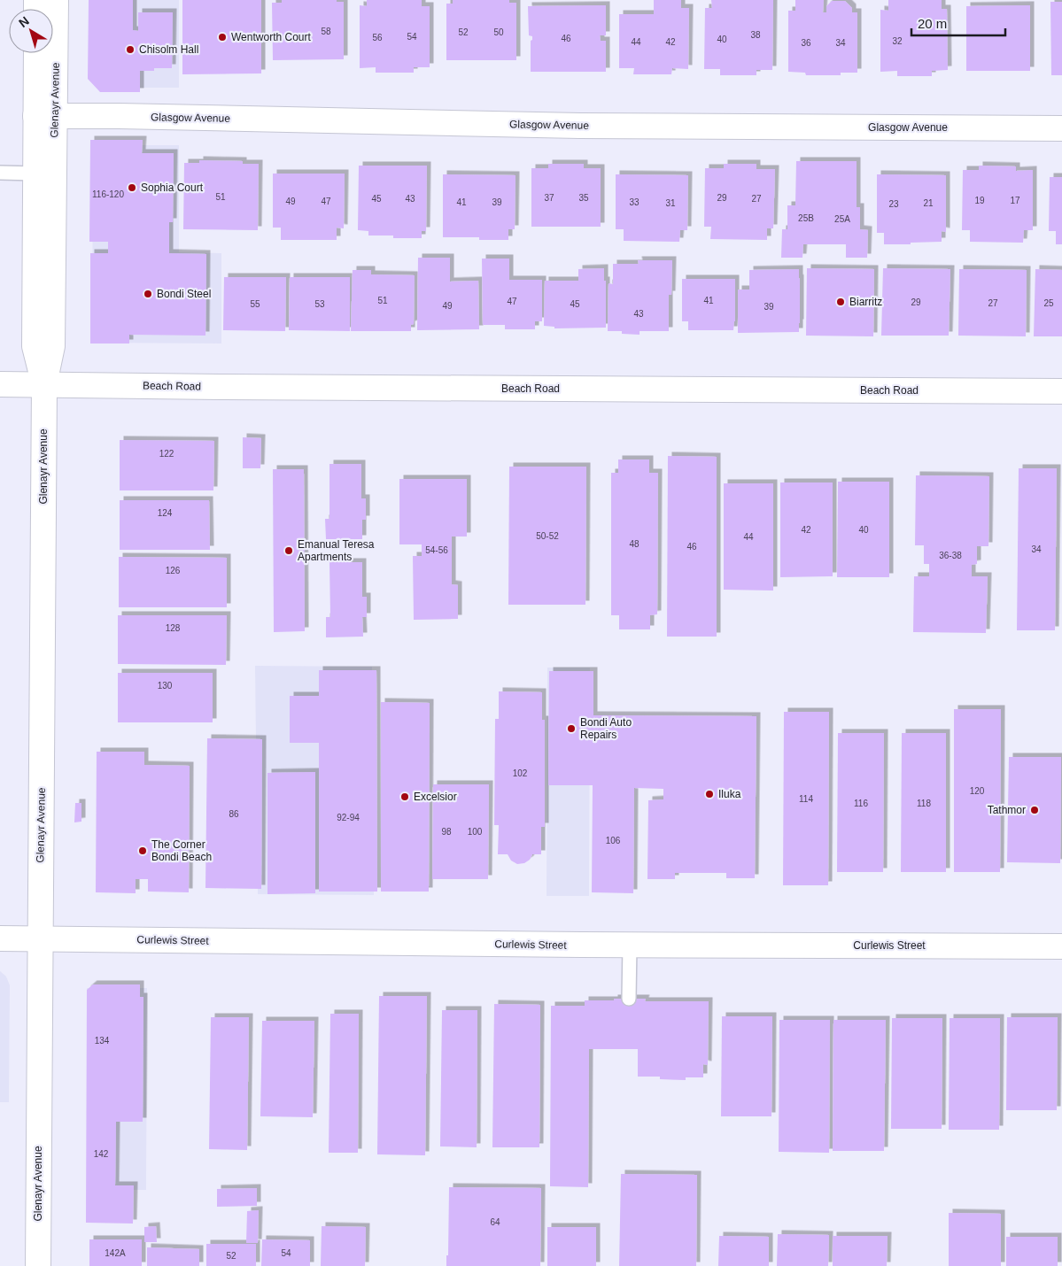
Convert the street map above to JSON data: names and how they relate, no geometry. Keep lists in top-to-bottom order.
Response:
{
  "streets": {
    "street": [
      "Glenayr Avenue",
      "Glasgow Avenue",
      "Beach Road",
      "Curlewis Street"
    ]
  },
  "crossings": [
    ["Glenayr Avenue", "Glasgow Avenue"],
    ["Glenayr Avenue", "Beach Road"],
    ["Glenayr Avenue", "Curlewis Street"]
  ],
  "places": [
    "Wentworth Court",
    "Chisolm Hall",
    "Sophia Court",
    "Bondi Steel",
    "Biarritz",
    "Emanual Teresa Apartments",
    "Bondi Auto Repairs",
    "Iluka",
    "Excelsior",
    "Tathmor",
    "The Corner Bondi Beach"
  ],
  "house_numbers": [
    "58",
    "52",
    "50",
    "38",
    "54",
    "56",
    "46",
    "40",
    "32",
    "44",
    "42",
    "36",
    "34",
    "116-120",
    "51",
    "37",
    "35",
    "29",
    "45",
    "43",
    "27",
    "19",
    "17",
    "49",
    "47",
    "41",
    "39",
    "33",
    "31",
    "21",
    "23",
    "25B",
    "25A",
    "51",
    "41",
    "47",
    "29",
    "27",
    "25",
    "55",
    "53",
    "45",
    "49",
    "39",
    "43",
    "122",
    "124",
    "42",
    "40",
    "50-52",
    "44",
    "48",
    "46",
    "34",
    "54-56",
    "36-38",
    "126",
    "128",
    "130",
    "102",
    "120",
    "114",
    "116",
    "118",
    "86",
    "92-94",
    "98",
    "100",
    "106",
    "134",
    "142",
    "64",
    "142A",
    "54",
    "52"
  ],
  "scale_bar": "20 m",
  "north": "top left"
}
